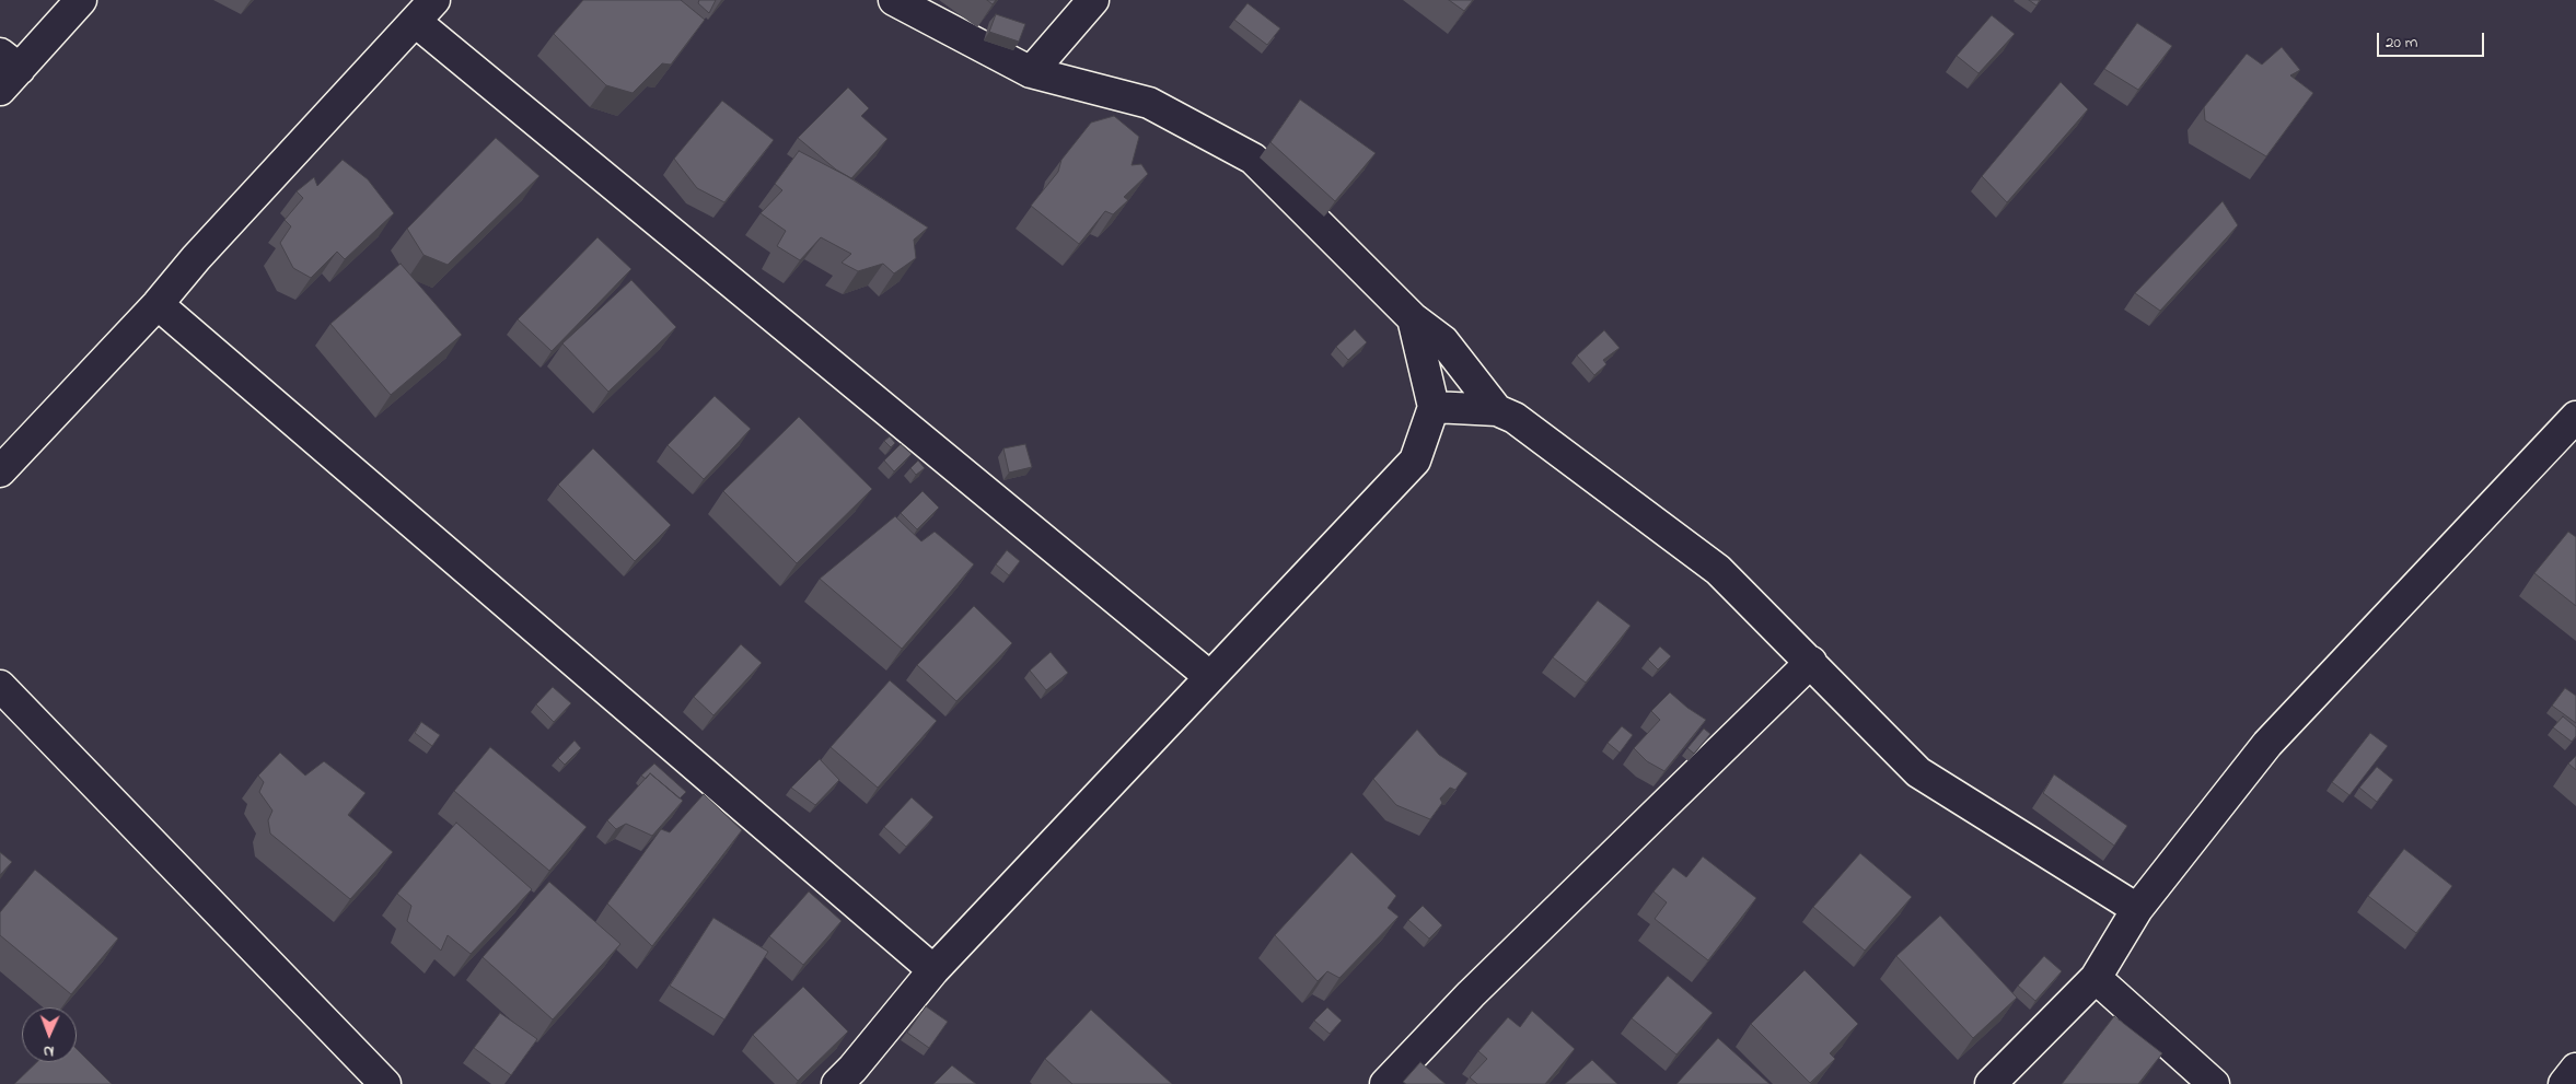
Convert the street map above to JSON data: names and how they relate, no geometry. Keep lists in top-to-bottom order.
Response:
{
  "scale_bar": "20 m",
  "north": "bottom"
}
